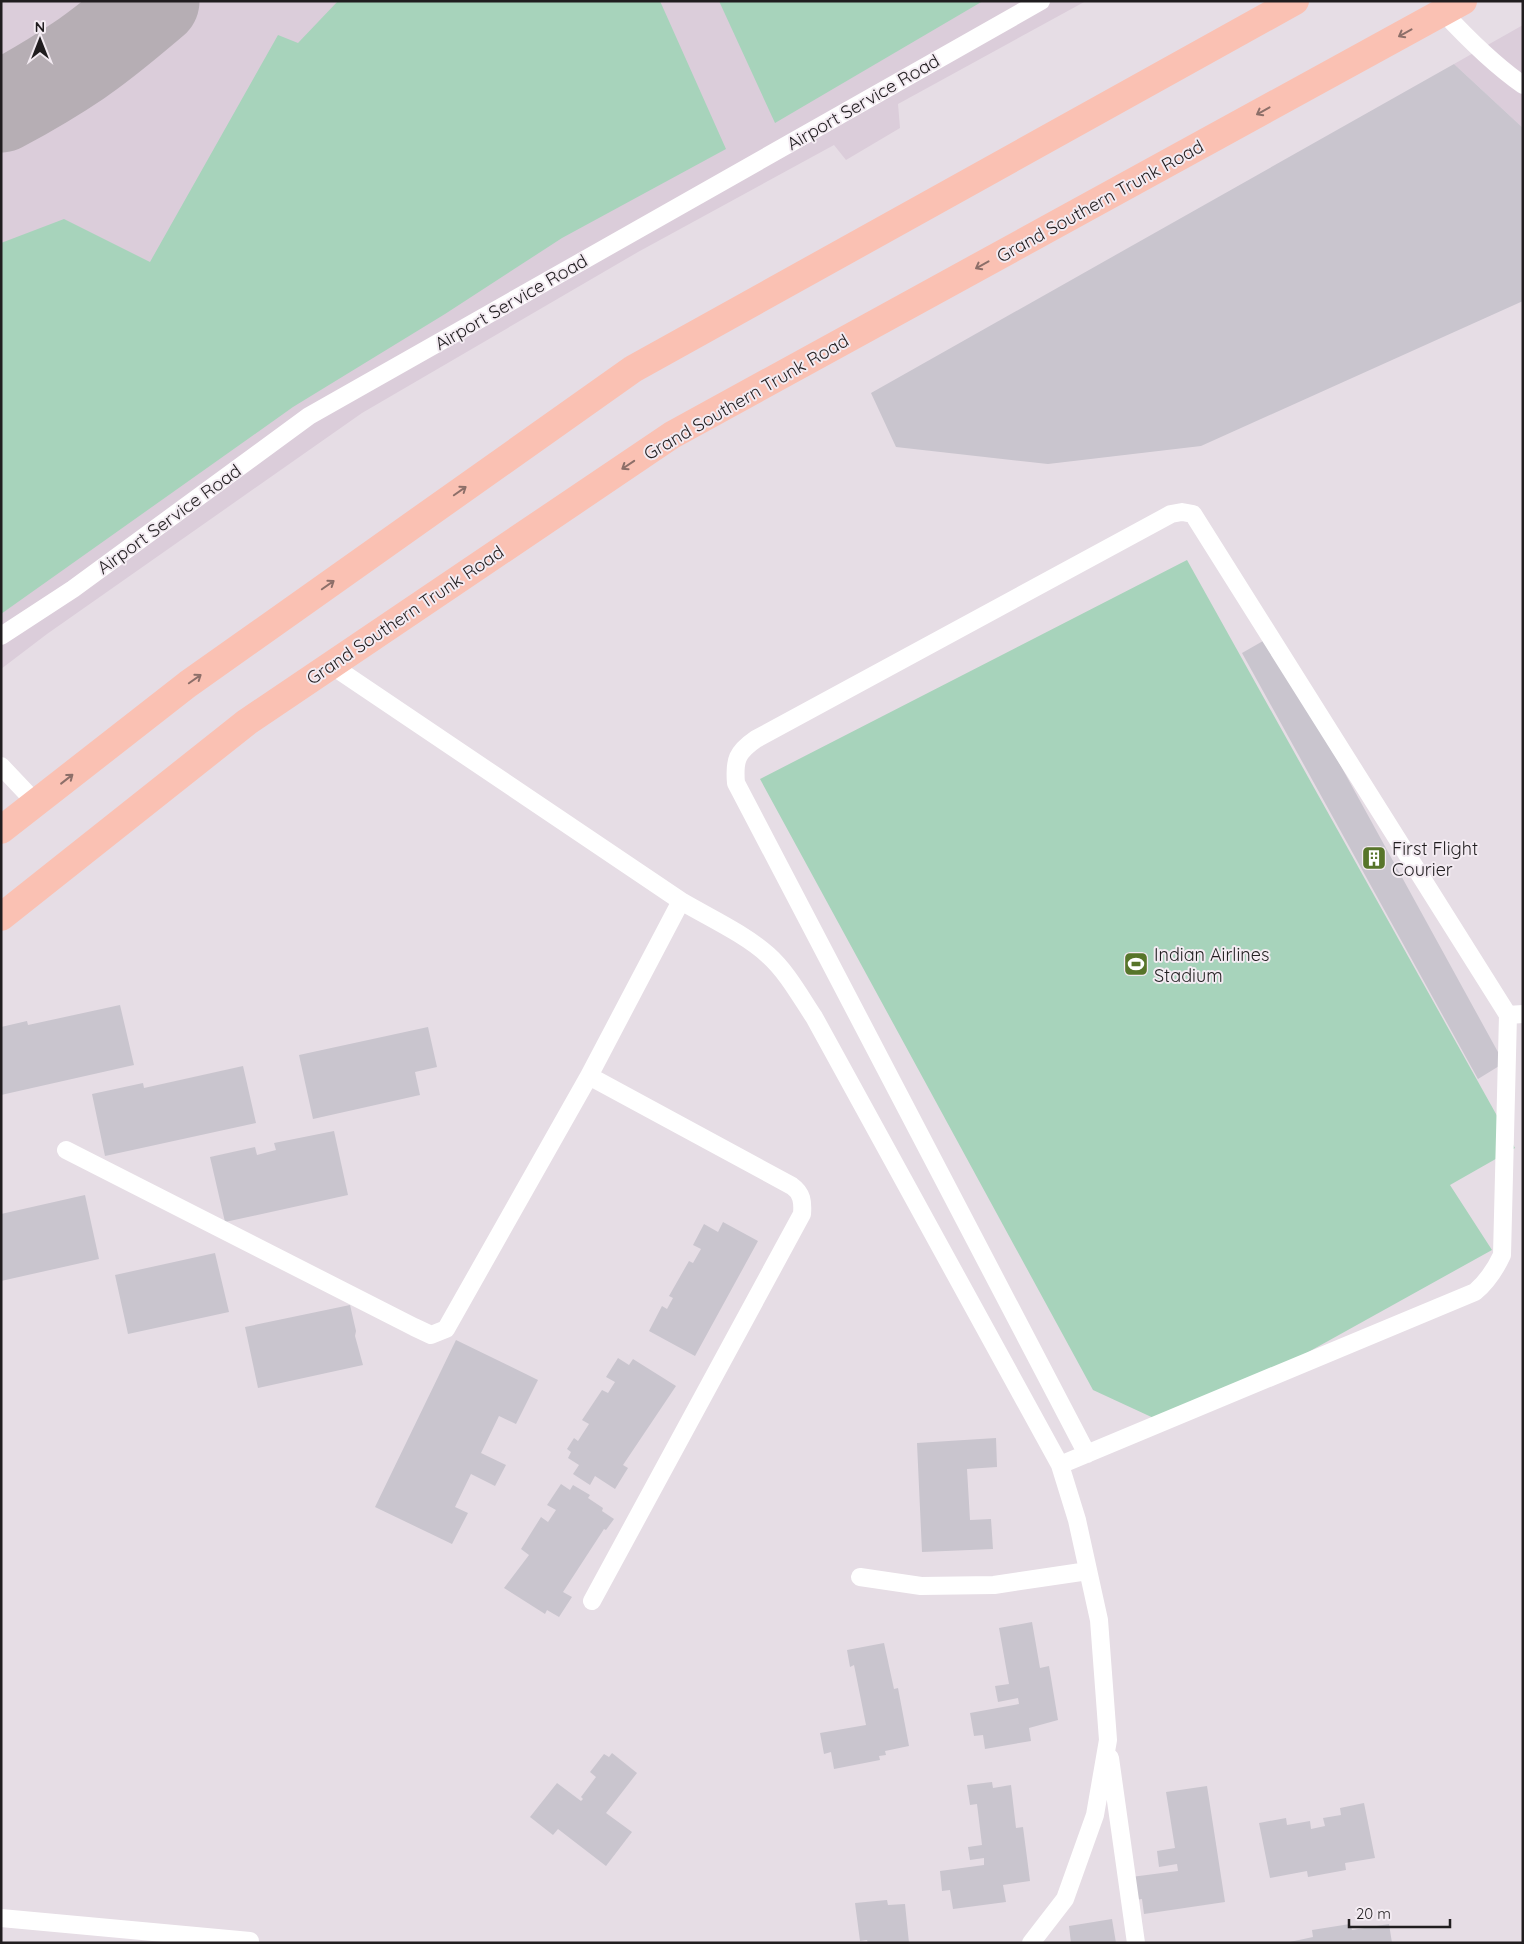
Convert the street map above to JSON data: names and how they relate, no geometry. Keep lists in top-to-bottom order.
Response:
{
  "streets": {
    "main road": ["Grand Southern Trunk Road"],
    "lane": ["Airport Service Road"]
  },
  "places": {
    "building": ["First Flight Courier"],
    "sports": ["Indian Airlines Stadium"]
  },
  "scale_bar": "20 m",
  "north": "top"
}
